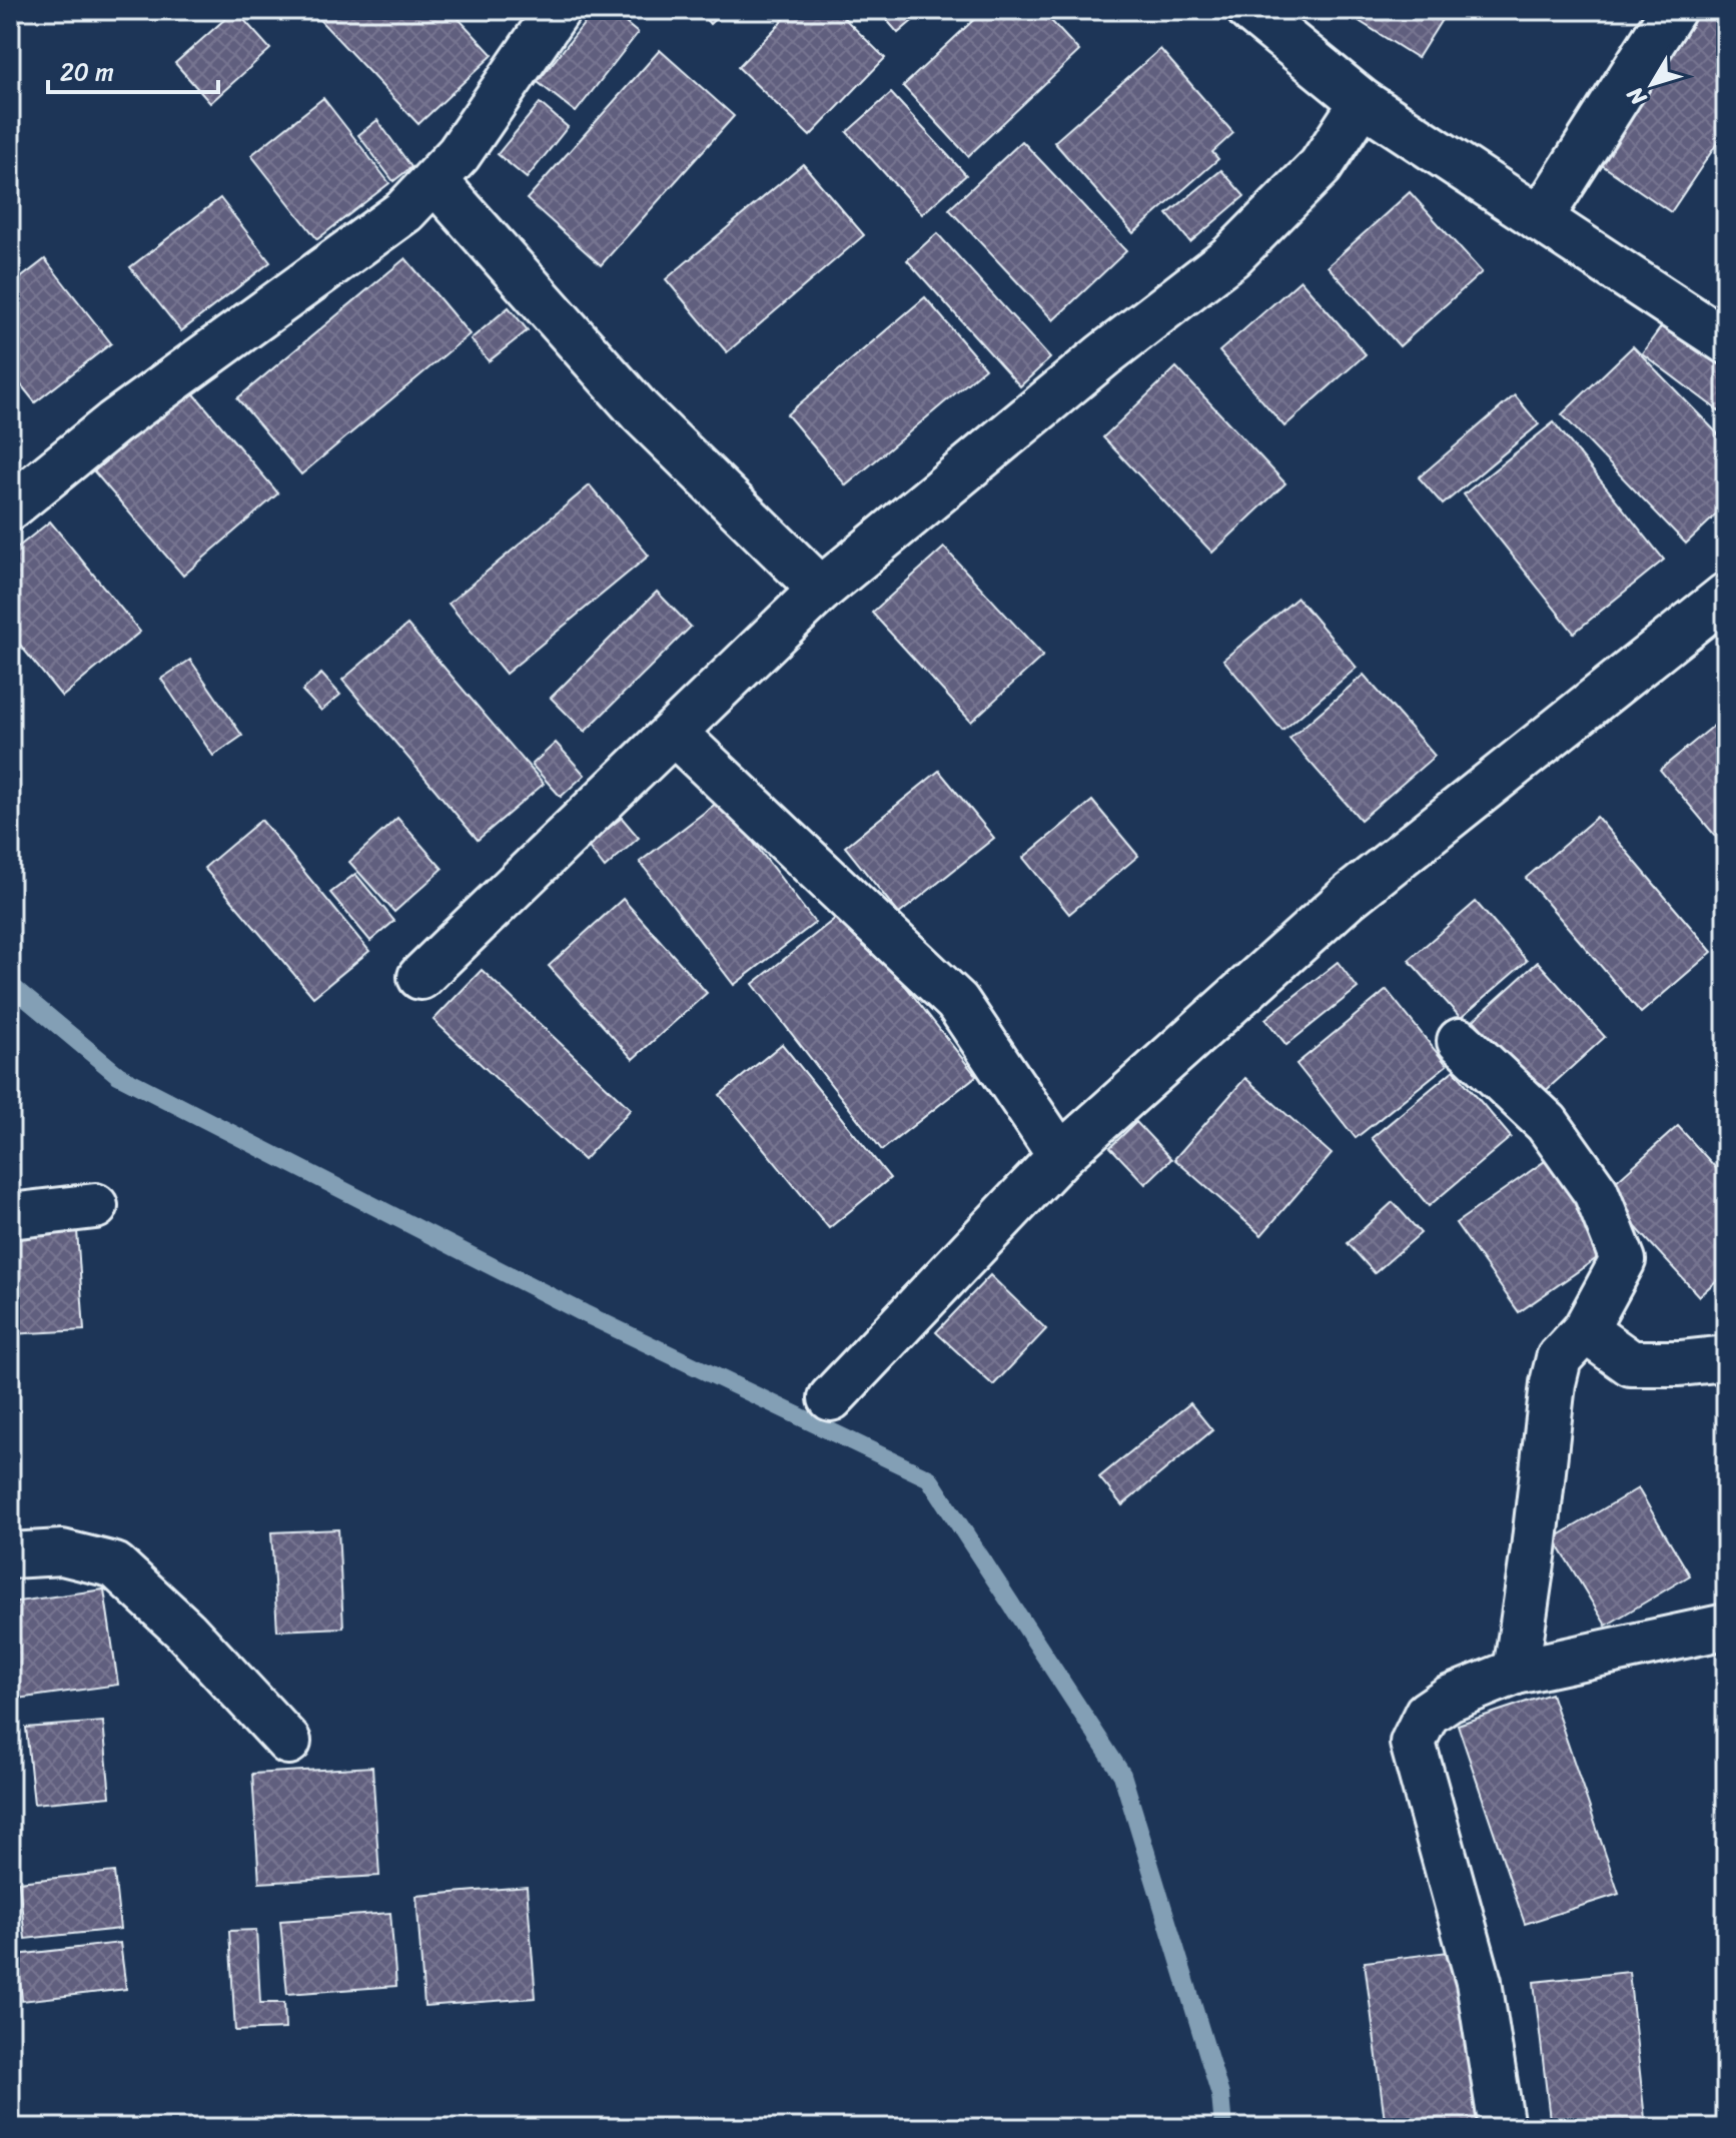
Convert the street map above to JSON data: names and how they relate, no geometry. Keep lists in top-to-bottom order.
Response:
{
  "scale_bar": "20 m",
  "north": "bottom left"
}
